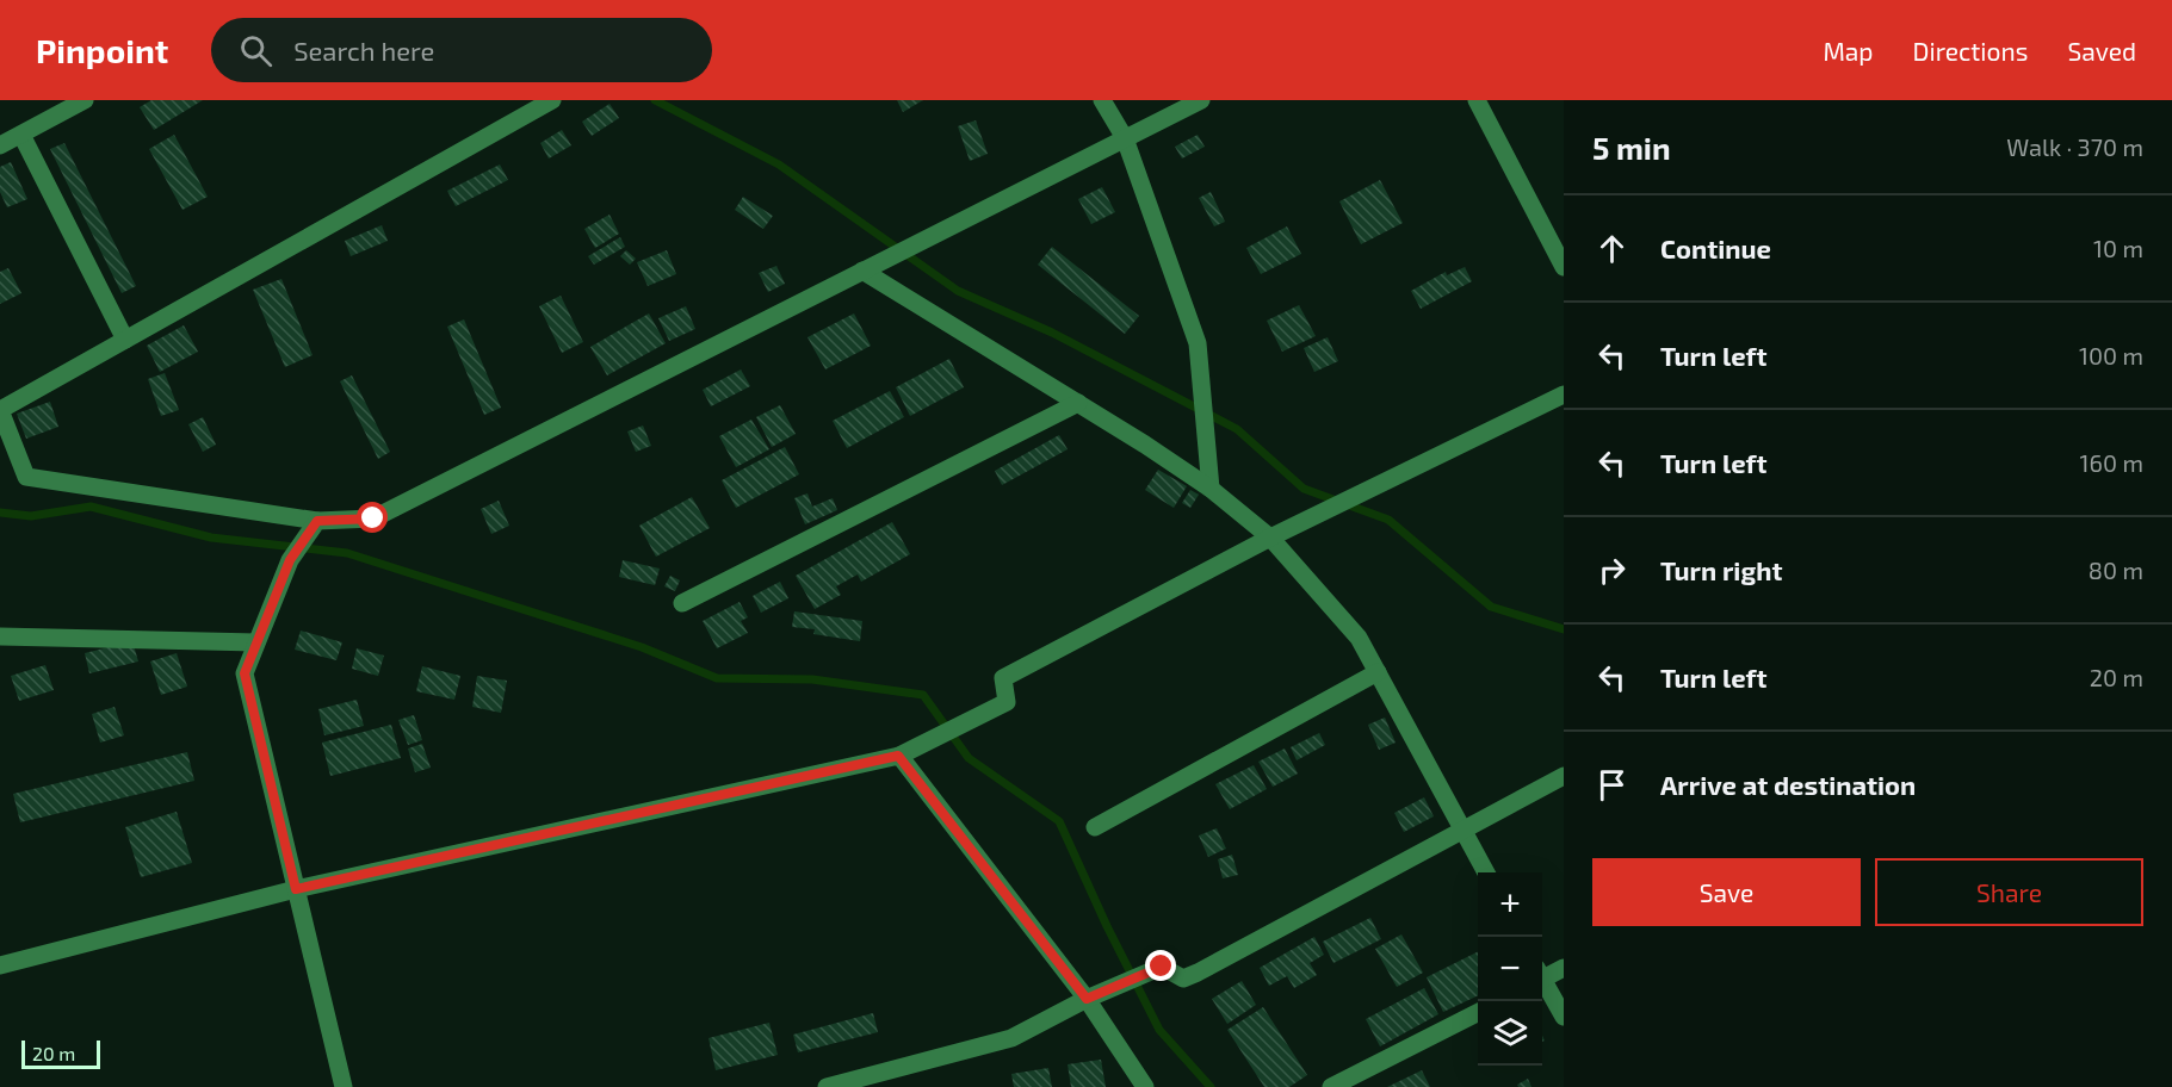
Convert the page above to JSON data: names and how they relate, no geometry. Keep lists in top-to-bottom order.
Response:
{
  "scale_bar": "20 m",
  "page": {
    "header": "Pinpoint",
    "search": "Search here",
    "nav": ["Map", "Directions", "Saved"],
    "heading": ["5 min", "Walk · 370 m"],
    "list": [
      ["Continue", "10 m"],
      ["Turn left", "100 m"],
      ["Turn left", "160 m"],
      ["Turn right", "80 m"],
      ["Turn left", "20 m"],
      "Arrive at destination"
    ],
    "buttons": ["Save", "Share"],
    "map_buttons": ["+", "−"],
    "scale": "20 m"
  }
}
